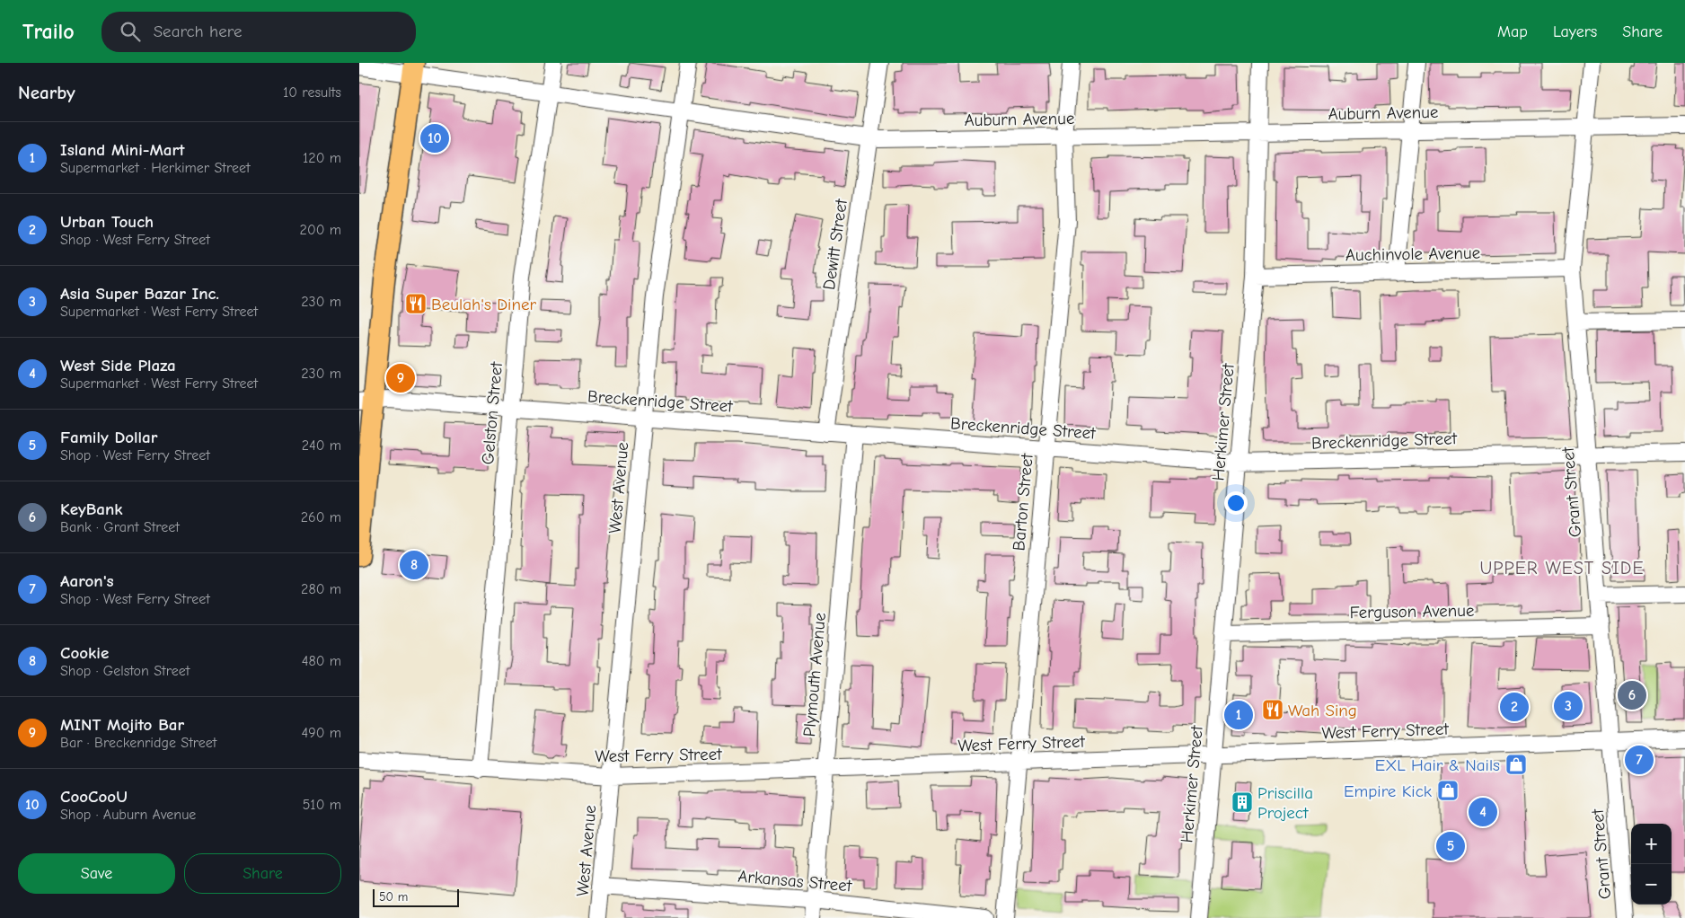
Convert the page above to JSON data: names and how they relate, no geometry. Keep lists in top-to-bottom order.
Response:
{
  "streets": {
    "street": [
      "Auburn Avenue",
      "Dewitt Street",
      "Auchinvole Avenue",
      "Breckenridge Street",
      "Gelston Street",
      "Herkimer Street",
      "West Avenue",
      "Grant Street",
      "Barton Street",
      "Ferguson Avenue",
      "Plymouth Avenue",
      "West Ferry Street",
      "Arkansas Street"
    ]
  },
  "crossings": [
    ["Auburn Avenue", "Dewitt Street"],
    ["Auburn Avenue", "Gelston Street"],
    ["Auburn Avenue", "Herkimer Street"],
    ["Auburn Avenue", "West Avenue"],
    ["Auburn Avenue", "Grant Street"],
    ["Auburn Avenue", "Barton Street"],
    ["Dewitt Street", "Breckenridge Street"],
    ["Auchinvole Avenue", "Herkimer Street"],
    ["Auchinvole Avenue", "Grant Street"],
    ["Breckenridge Street", "Gelston Street"],
    ["Breckenridge Street", "Herkimer Street"],
    ["Breckenridge Street", "West Avenue"],
    ["Breckenridge Street", "Grant Street"],
    ["Breckenridge Street", "Barton Street"],
    ["Breckenridge Street", "Plymouth Avenue"],
    ["Gelston Street", "West Ferry Street"],
    ["Herkimer Street", "Ferguson Avenue"],
    ["Herkimer Street", "West Ferry Street"],
    ["West Avenue", "West Ferry Street"],
    ["West Avenue", "Arkansas Street"],
    ["Grant Street", "Ferguson Avenue"],
    ["Grant Street", "West Ferry Street"],
    ["Barton Street", "West Ferry Street"],
    ["Plymouth Avenue", "West Ferry Street"],
    ["Plymouth Avenue", "Arkansas Street"]
  ],
  "districts": ["UPPER WEST SIDE"],
  "places": {
    "restaurant": ["Beulah's Diner", "Wah Sing"],
    "shop": ["EXL Hair & Nails", "Empire Kick"],
    "building": ["Priscilla Project"]
  },
  "scale_bar": "50 m",
  "page": {
    "header": "Trailo",
    "search": "Search here",
    "nav": ["Map", "Layers", "Share"],
    "heading": ["Nearby", "10 results"],
    "list": [
      {
        "mark": "1",
        "name": "Island Mini-Mart",
        "note": "Supermarket · Herkimer Street",
        "value": "120 m"
      },
      {
        "mark": "2",
        "name": "Urban Touch",
        "note": "Shop · West Ferry Street",
        "value": "200 m"
      },
      {
        "mark": "3",
        "name": "Asia Super Bazar Inc.",
        "note": "Supermarket · West Ferry Street",
        "value": "230 m"
      },
      {
        "mark": "4",
        "name": "West Side Plaza",
        "note": "Supermarket · West Ferry Street",
        "value": "230 m"
      },
      {
        "mark": "5",
        "name": "Family Dollar",
        "note": "Shop · West Ferry Street",
        "value": "240 m"
      },
      {
        "mark": "6",
        "name": "KeyBank",
        "note": "Bank · Grant Street",
        "value": "260 m"
      },
      {
        "mark": "7",
        "name": "Aaron's",
        "note": "Shop · West Ferry Street",
        "value": "280 m"
      },
      {
        "mark": "8",
        "name": "Cookie",
        "note": "Shop · Gelston Street",
        "value": "480 m"
      },
      {
        "mark": "9",
        "name": "MINT Mojito Bar",
        "note": "Bar · Breckenridge Street",
        "value": "490 m"
      },
      {
        "mark": "10",
        "name": "CooCooU",
        "note": "Shop · Auburn Avenue",
        "value": "510 m"
      }
    ],
    "pins": [
      "10",
      "9",
      "8",
      "6",
      "3",
      "2",
      "1",
      "7",
      "4",
      "5"
    ],
    "map_buttons": ["+", "−"],
    "buttons": ["Save", "Share"],
    "scale": "50 m"
  }
}
